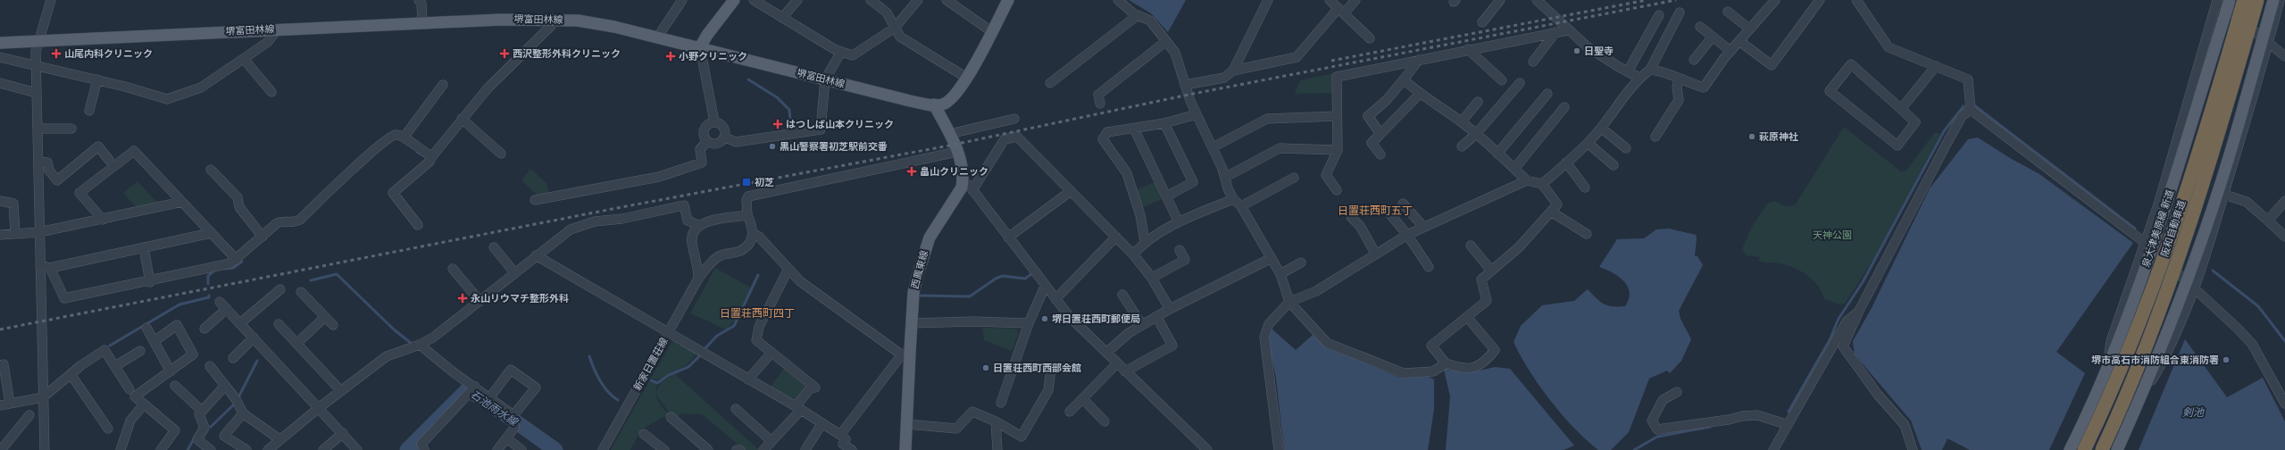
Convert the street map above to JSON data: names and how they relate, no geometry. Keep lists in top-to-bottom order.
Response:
{
  "streets": {
    "highway": ["阪和自動車道"],
    "main road": ["堺富田林線", "泉大津美原線 新道", "西鳳東線"],
    "street": ["新家日置荘線"]
  },
  "districts": ["日置荘西町五丁", "日置荘西町四丁"],
  "water": ["石池雨水線", "剣池"],
  "parks": ["天神公園"],
  "places": {
    "other": [
      "日聖寺",
      "萩原神社",
      "黒山警察署初芝駅前交番",
      "堺日置荘西町郵便局",
      "堺市高石市消防組合東消防署",
      "日置荘西町西部会館"
    ],
    "health": [
      "山尾内科クリニック",
      "西沢整形外科クリニック",
      "小野クリニック",
      "はつしば山本クリニック",
      "畠山クリニック",
      "永山リウマチ整形外科"
    ],
    "transit": ["初芝"]
  }
}
